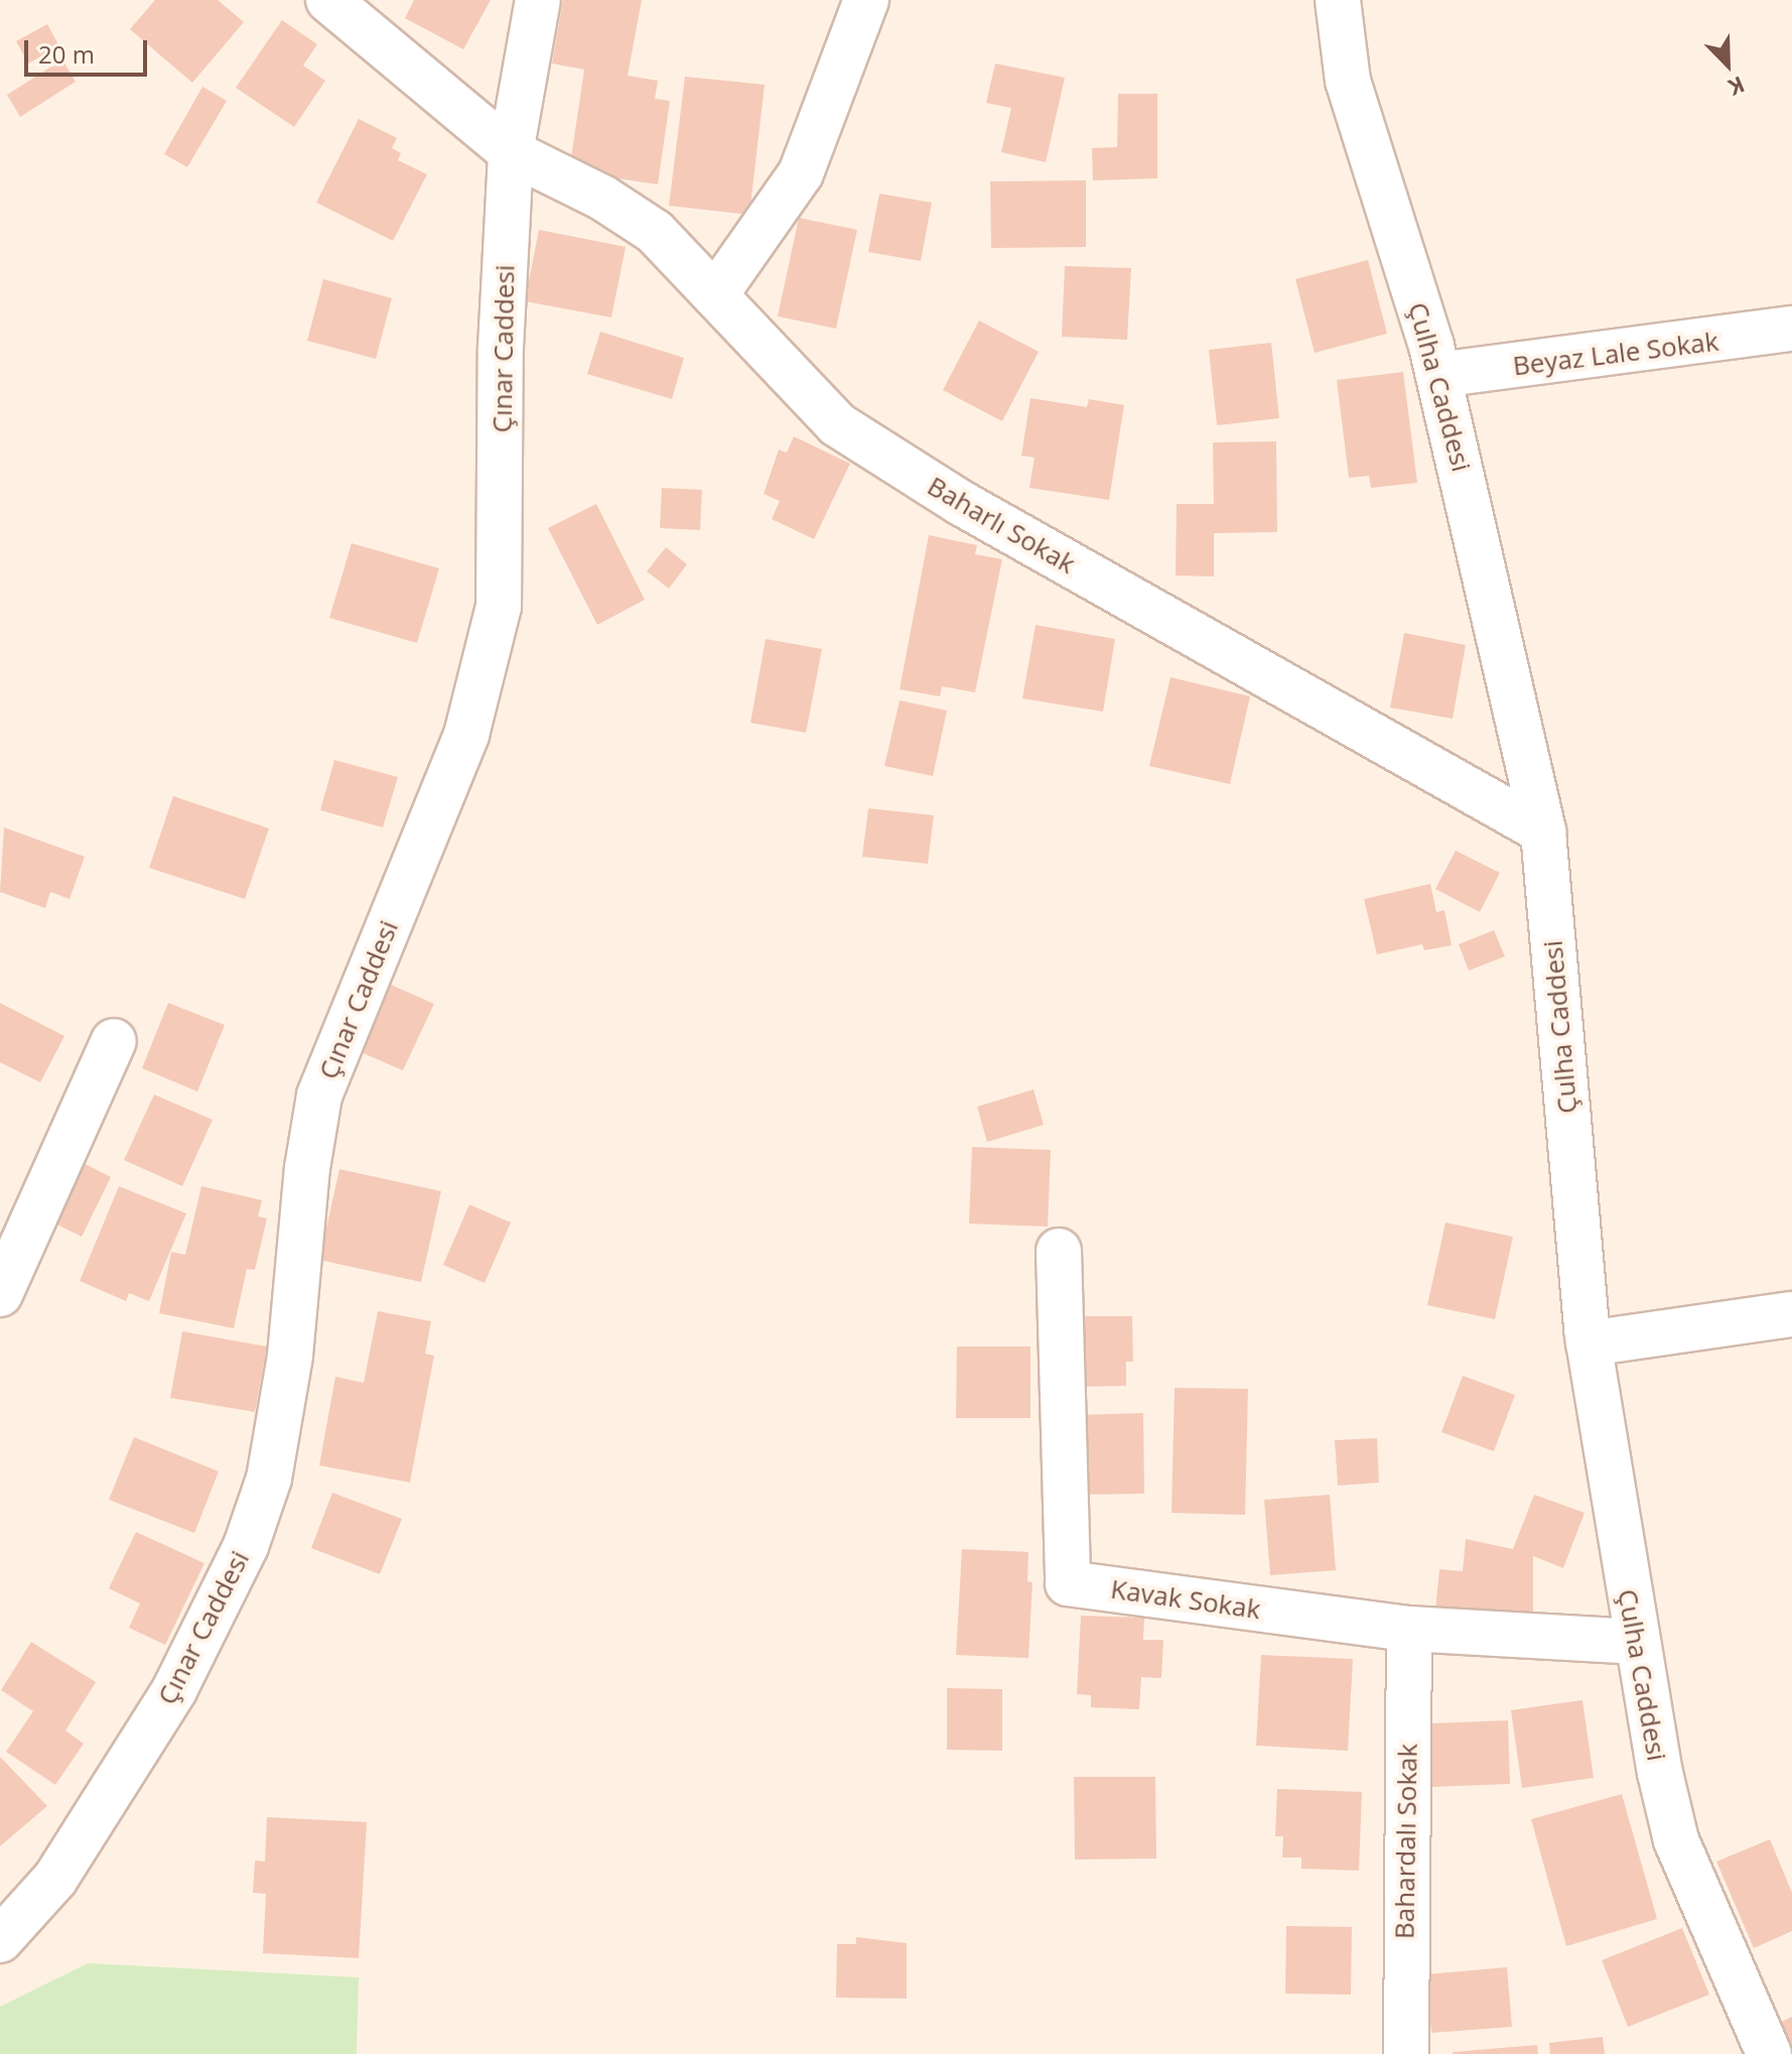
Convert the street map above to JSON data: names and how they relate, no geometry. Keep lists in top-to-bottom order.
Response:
{
  "streets": {
    "street": [
      "Çınar Caddesi",
      "Beyaz Lale Sokak",
      "Çulha Caddesi",
      "Baharlı Sokak",
      "Kavak Sokak",
      "Bahardalı Sokak"
    ]
  },
  "crossings": [
    ["Çınar Caddesi", "Baharlı Sokak"],
    ["Beyaz Lale Sokak", "Çulha Caddesi"],
    ["Çulha Caddesi", "Baharlı Sokak"],
    ["Çulha Caddesi", "Kavak Sokak"],
    ["Kavak Sokak", "Bahardalı Sokak"]
  ],
  "scale_bar": "20 m",
  "north": "bottom right"
}
